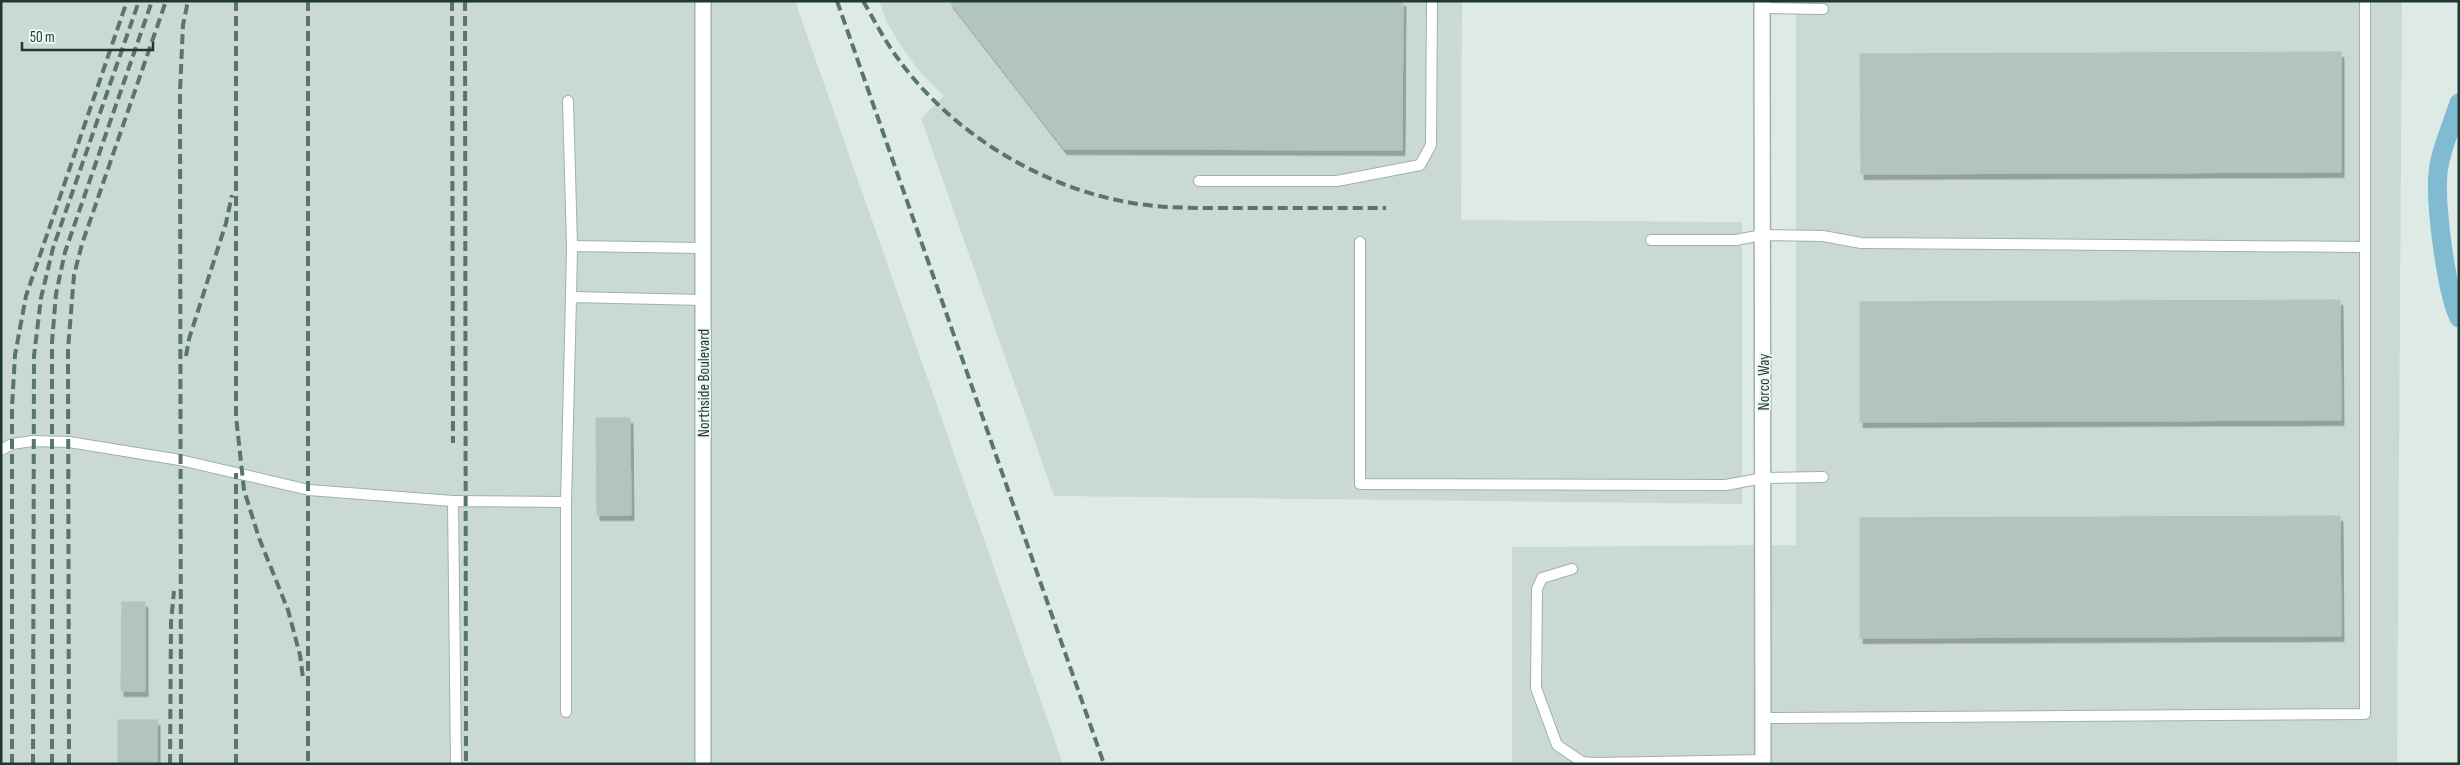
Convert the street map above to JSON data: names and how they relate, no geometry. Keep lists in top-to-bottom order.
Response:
{
  "streets": {
    "main road": ["Norco Way", "Northside Boulevard"]
  },
  "scale_bar": "50 m"
}
